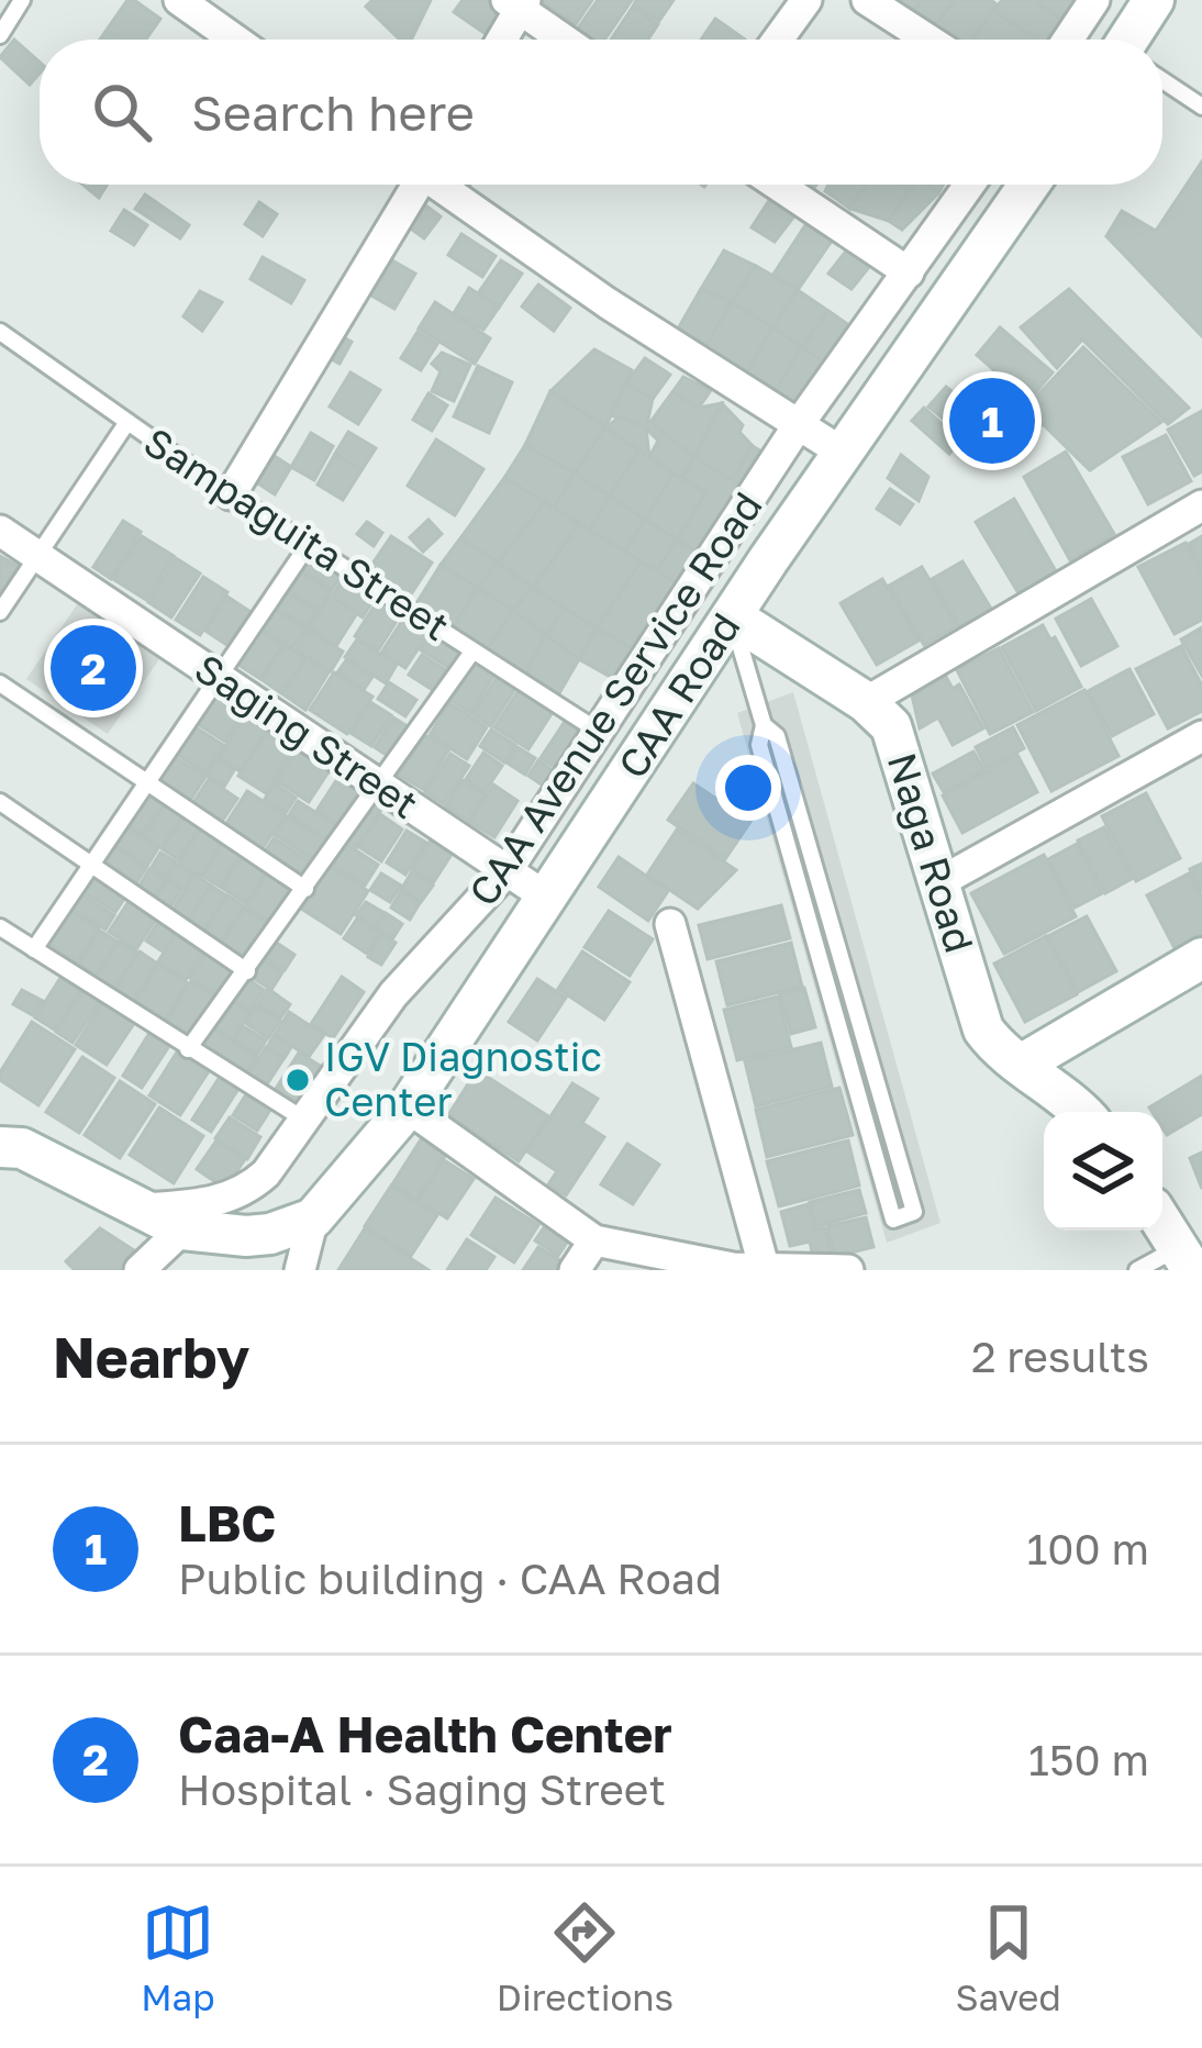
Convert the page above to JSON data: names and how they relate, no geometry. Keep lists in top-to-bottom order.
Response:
{
  "streets": {
    "main road": ["CAA Road", "Naga Road"],
    "street": ["CAA Avenue Service Road", "Saging Street"],
    "lane": ["Sampaguita Street"]
  },
  "crossings": [
    ["Sampaguita Street", "CAA Avenue Service Road"],
    ["CAA Road", "Saging Street"],
    ["CAA Road", "Naga Road"],
    ["CAA Avenue Service Road", "Saging Street"]
  ],
  "places": ["IGV Diagnostic Center"],
  "page": {
    "search": "Search here",
    "pins": ["1", "2"],
    "heading": ["Nearby", "2 results"],
    "list": [
      {
        "mark": "1",
        "name": "LBC",
        "note": "Public building · CAA Road",
        "value": "100 m"
      },
      {
        "mark": "2",
        "name": "Caa-A Health Center",
        "note": "Hospital · Saging Street",
        "value": "150 m"
      }
    ],
    "nav": ["Map", "Directions", "Saved"]
  }
}
